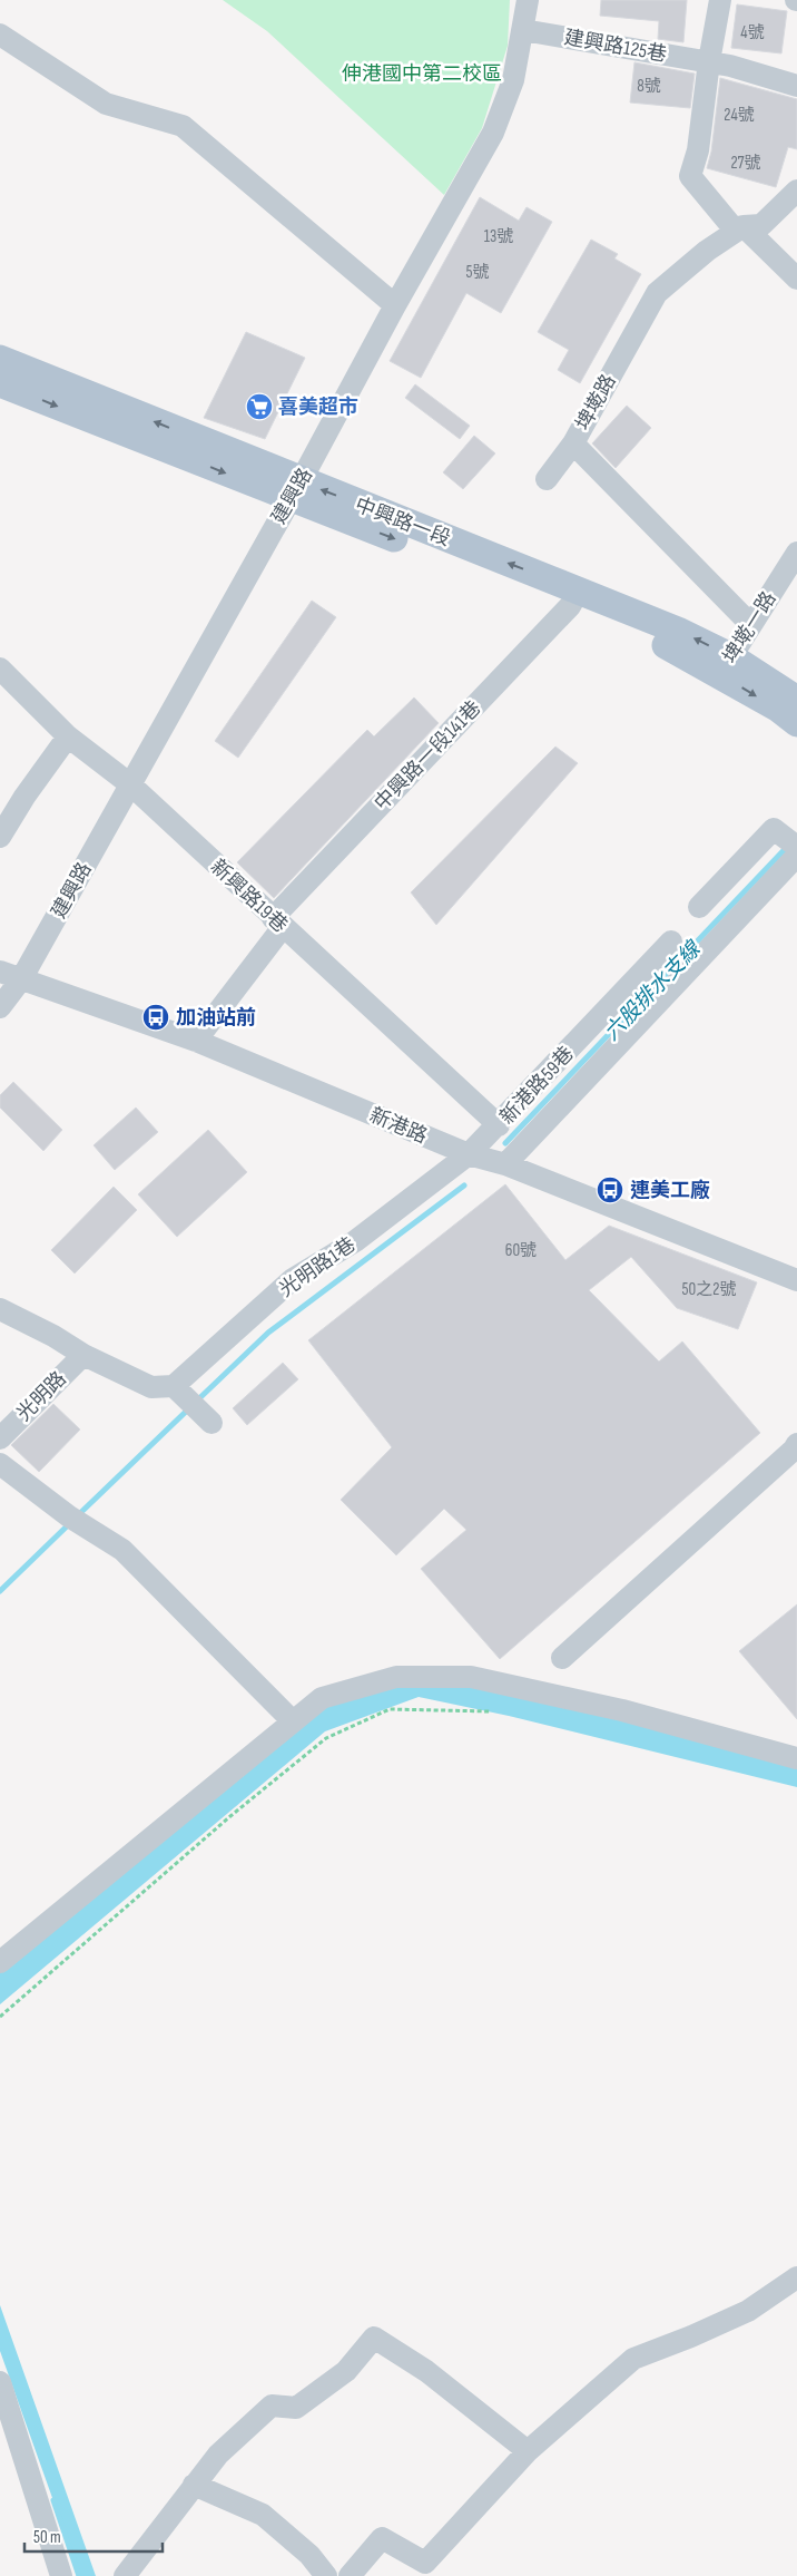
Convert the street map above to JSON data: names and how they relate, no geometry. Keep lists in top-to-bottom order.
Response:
{
  "streets": {
    "main road": ["中興路一段"],
    "street": [
      "建興路125巷",
      "埤墘路",
      "建興路",
      "埤墘一路",
      "中興路一段141巷",
      "新興路19巷",
      "新港路59巷",
      "新港路",
      "光明路1巷",
      "光明路"
    ]
  },
  "crossings": [
    ["建興路125巷", "建興路"],
    ["埤墘路", "埤墘一路"],
    ["建興路", "中興路一段"],
    ["建興路", "新興路19巷"],
    ["建興路", "新港路"],
    ["中興路一段", "埤墘一路"],
    ["中興路一段", "中興路一段141巷"],
    ["中興路一段141巷", "新興路19巷"],
    ["中興路一段141巷", "新港路"],
    ["新興路19巷", "新港路59巷"],
    ["新港路59巷", "新港路"],
    ["新港路59巷", "光明路1巷"],
    ["新港路", "光明路1巷"],
    ["光明路1巷", "光明路"]
  ],
  "water": ["六股排水支線"],
  "parks": ["伸港國中第二校區"],
  "places": {
    "supermarket": ["喜美超市"],
    "bus stop": ["加油站前", "連美工廠"]
  },
  "house_numbers": [
    "4號",
    "8號",
    "24號",
    "27號",
    "13號",
    "5號",
    "60號",
    "50之2號"
  ],
  "scale_bar": "50 m"
}
